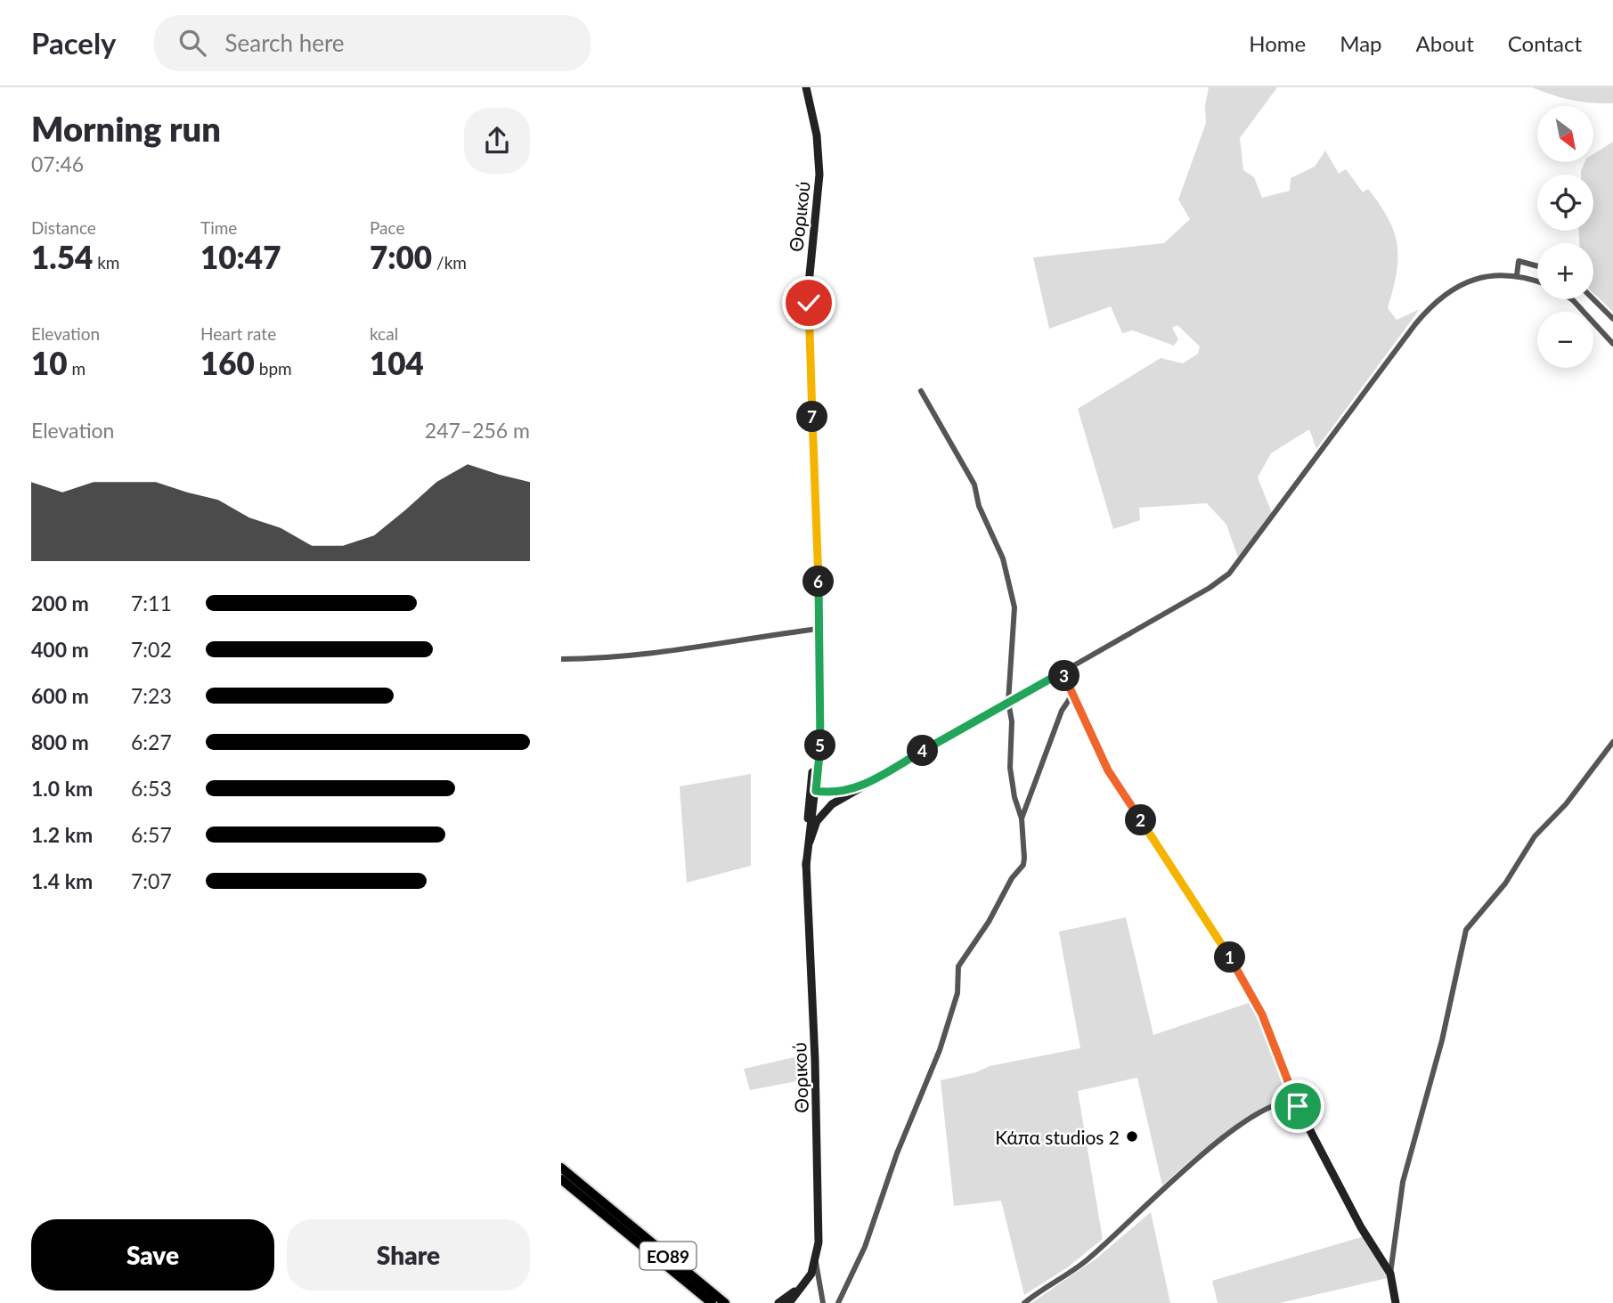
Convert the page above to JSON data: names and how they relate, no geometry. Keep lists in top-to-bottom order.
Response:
{
  "streets": {
    "highway": ["ΕΟ89"],
    "main road": ["Θορικού"]
  },
  "places": ["Κάπα studios 2"],
  "north": "bottom right",
  "page": {
    "header": "Pacely",
    "search": "Search here",
    "nav": [
      "Home",
      "Map",
      "About",
      "Contact"
    ],
    "heading": ["Morning run", "07:46"],
    "map_buttons": ["+", "−"],
    "stats": [
      ["Distance", "1.54 km"],
      ["Time", "10:47"],
      ["Pace", "7:00 /km"],
      ["Elevation", "10 m"],
      ["Heart rate", "160 bpm"],
      ["kcal", "104"]
    ],
    "pins": [
      "7",
      "6",
      "3",
      "5",
      "4",
      "2",
      "1"
    ],
    "chart": ["Elevation", "247–256 m"],
    "list": [
      {
        "name": "200 m",
        "note": "7:11"
      },
      {
        "name": "400 m",
        "note": "7:02"
      },
      {
        "name": "600 m",
        "note": "7:23"
      },
      {
        "name": "800 m",
        "note": "6:27"
      },
      {
        "name": "1.0 km",
        "note": "6:53"
      },
      {
        "name": "1.2 km",
        "note": "6:57"
      },
      {
        "name": "1.4 km",
        "note": "7:07"
      }
    ],
    "buttons": ["Save", "Share"]
  }
}
